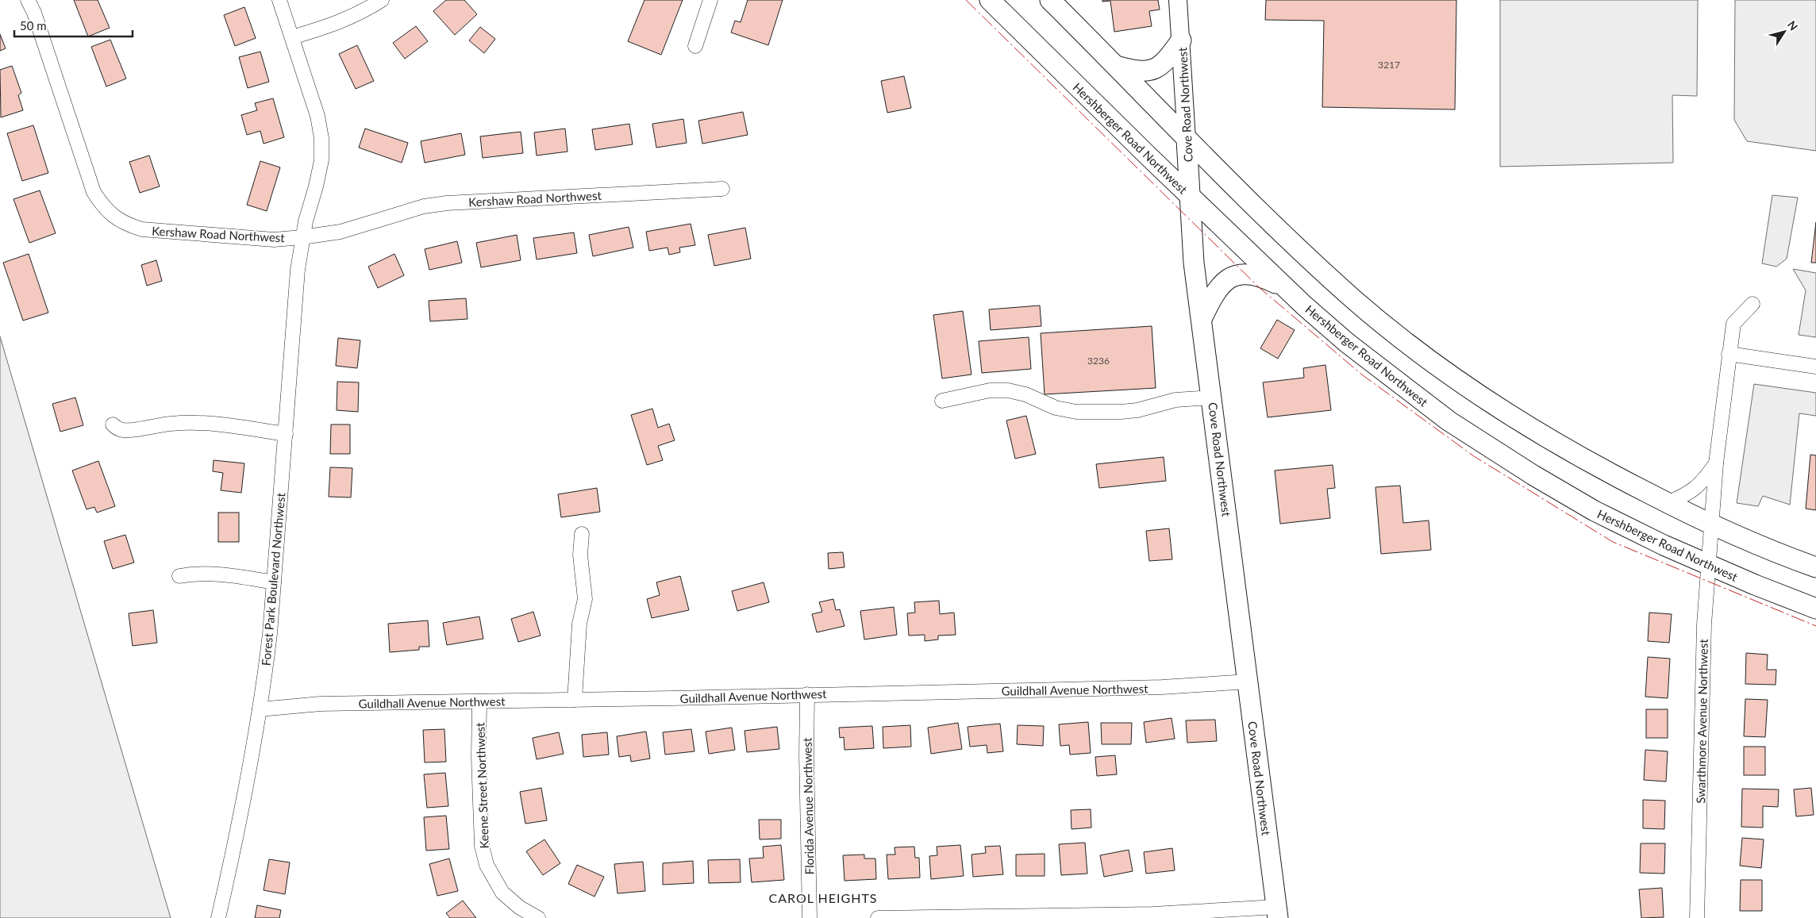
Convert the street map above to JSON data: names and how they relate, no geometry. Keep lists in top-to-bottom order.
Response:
{
  "streets": {
    "main road": ["Cove Road Northwest", "Hershberger Road Northwest"],
    "street": [
      "Kershaw Road Northwest",
      "Forest Park Boulevard Northwest",
      "Guildhall Avenue Northwest",
      "Swarthmore Avenue Northwest",
      "Keene Street Northwest",
      "Florida Avenue Northwest"
    ]
  },
  "crossings": [
    ["Cove Road Northwest", "Hershberger Road Northwest"],
    ["Cove Road Northwest", "Guildhall Avenue Northwest"],
    ["Hershberger Road Northwest", "Swarthmore Avenue Northwest"],
    ["Kershaw Road Northwest", "Forest Park Boulevard Northwest"],
    ["Forest Park Boulevard Northwest", "Guildhall Avenue Northwest"],
    ["Guildhall Avenue Northwest", "Keene Street Northwest"],
    ["Guildhall Avenue Northwest", "Florida Avenue Northwest"]
  ],
  "districts": ["CAROL HEIGHTS"],
  "house_numbers": ["3217", "3236"],
  "scale_bar": "50 m",
  "north": "top right"
}
